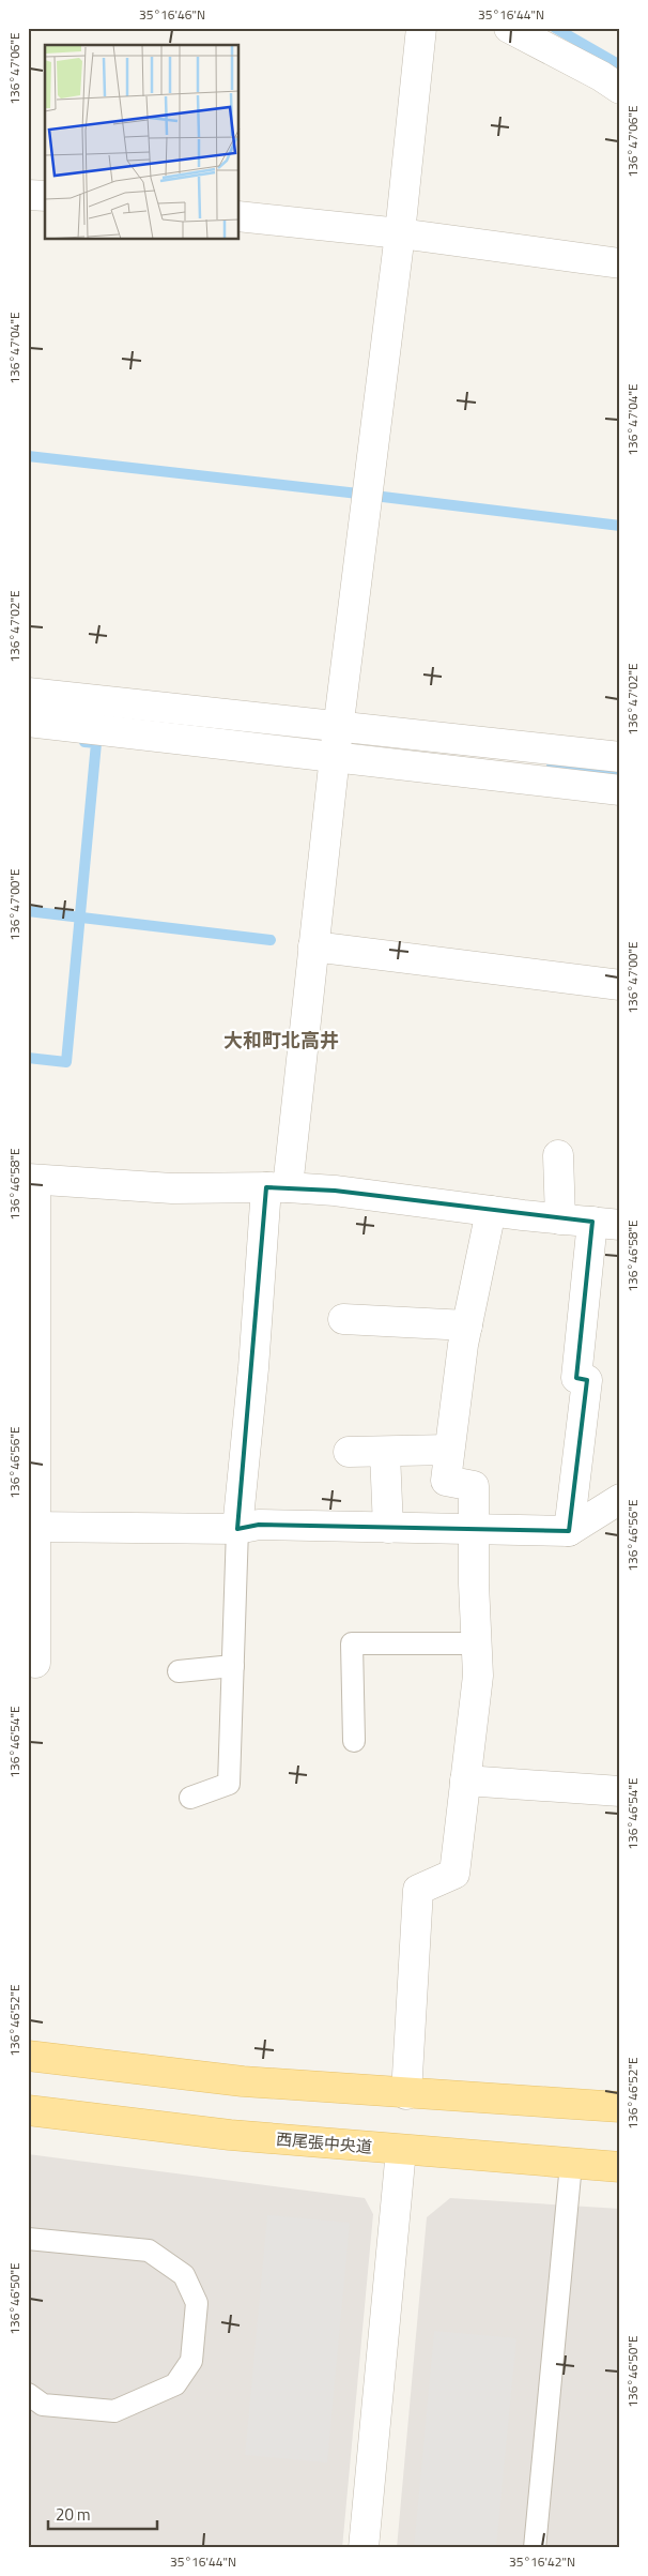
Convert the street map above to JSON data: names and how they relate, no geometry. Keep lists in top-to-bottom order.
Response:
{
  "streets": {
    "main road": ["西尾張中央道"]
  },
  "districts": ["大和町北高井"],
  "scale_bar": "20 m",
  "coordinates": [
    "35°16'46\"N",
    "35°16'44\"N",
    "136°47'06\"E",
    "136°47'04\"E",
    "136°47'02\"E",
    "136°47'00\"E",
    "136°46'58\"E",
    "136°46'56\"E",
    "136°46'54\"E",
    "136°46'52\"E",
    "136°46'50\"E",
    "35°16'42\"N"
  ]
}
